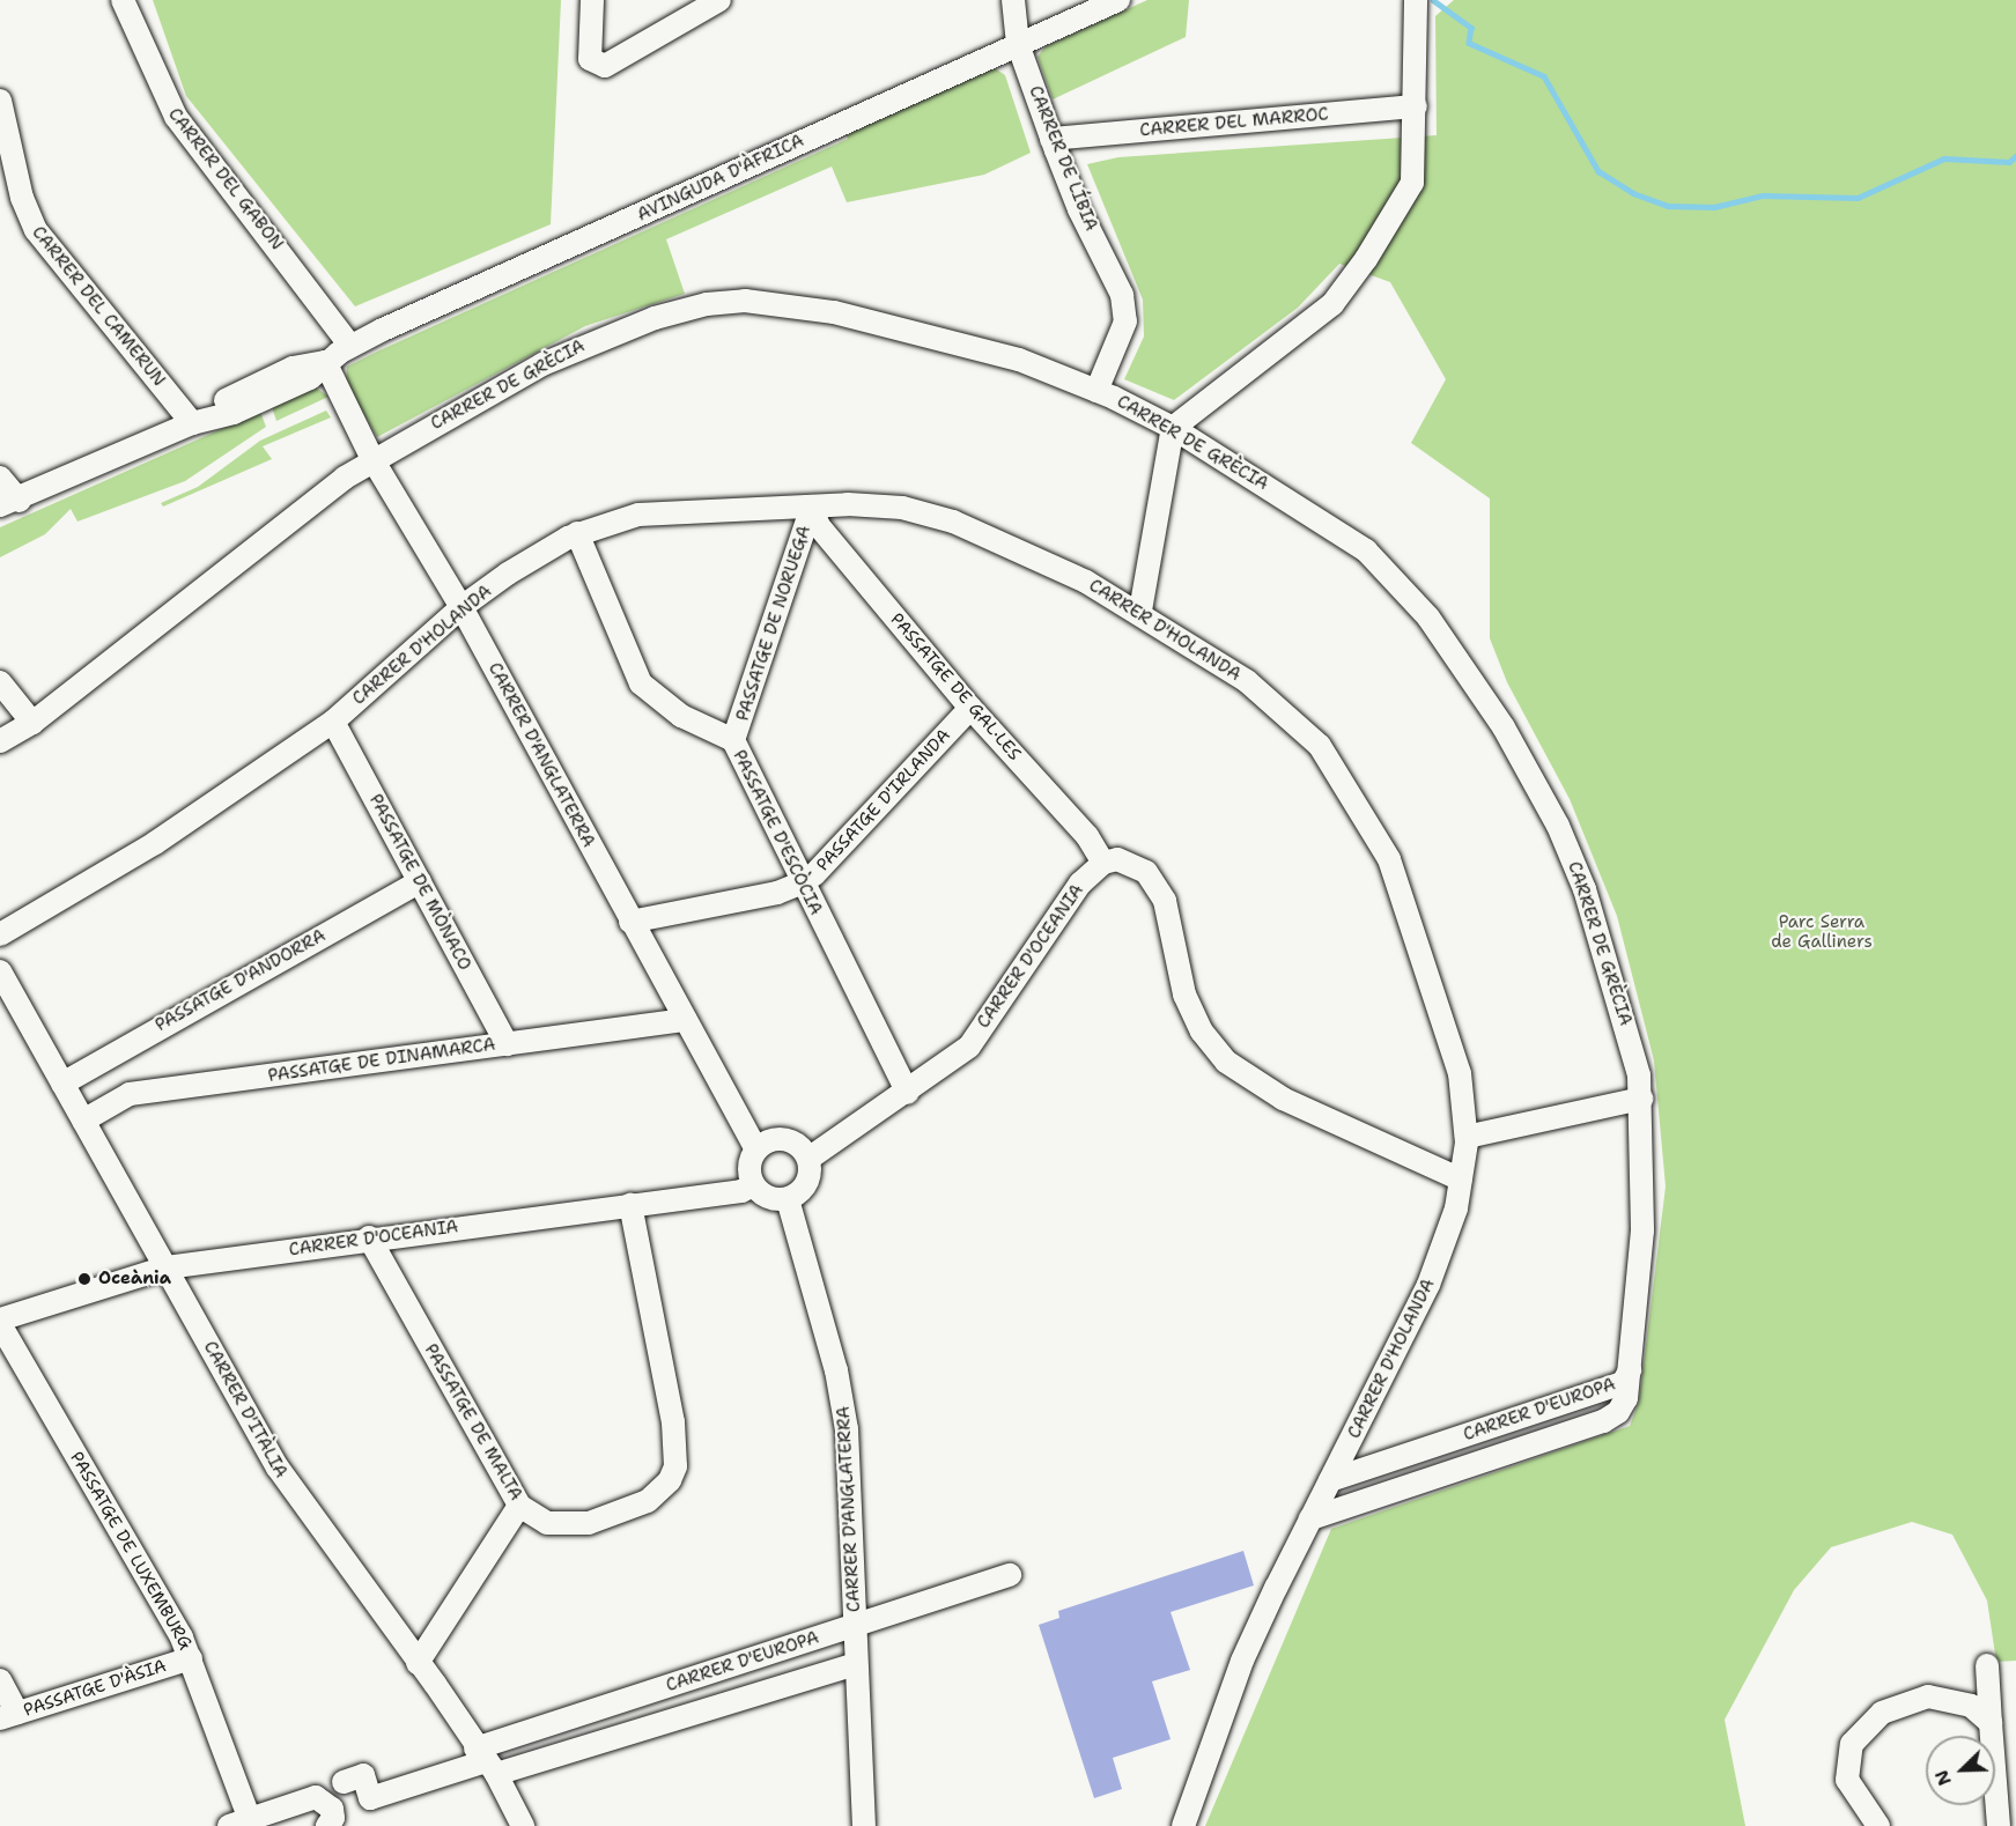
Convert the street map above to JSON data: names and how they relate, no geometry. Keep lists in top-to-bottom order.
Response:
{
  "streets": {
    "street": [
      "CARRER DEL MARROC",
      "CARRER DE LÍBIA",
      "AVINGUDA D'ÀFRICA",
      "CARRER DEL GABON",
      "CARRER DEL CAMERUN",
      "CARRER DE GRÈCIA",
      "PASSATGE DE NORUEGA",
      "CARRER D'HOLANDA",
      "PASSATGE DE GAL·LES",
      "CARRER D'ANGLATERRA",
      "PASSATGE D'IRLANDA",
      "PASSATGE D'ESCÒCIA",
      "PASSATGE DE MÒNACO",
      "CARRER D'OCEANIA",
      "PASSATGE D'ANDORRA",
      "PASSATGE DE DINAMARCA",
      "CARRER D'ITÀLIA",
      "CARRER D'EUROPA",
      "PASSATGE DE MALTA",
      "PASSATGE DE LUXEMBURG",
      "PASSATGE D'ÀSIA"
    ]
  },
  "crossings": [
    ["CARRER DEL MARROC", "CARRER DE LÍBIA"],
    ["CARRER DE LÍBIA", "AVINGUDA D'ÀFRICA"],
    ["CARRER DE LÍBIA", "CARRER DE GRÈCIA"],
    ["AVINGUDA D'ÀFRICA", "CARRER DEL GABON"],
    ["AVINGUDA D'ÀFRICA", "CARRER DEL CAMERUN"],
    ["AVINGUDA D'ÀFRICA", "CARRER D'ANGLATERRA"],
    ["CARRER DE GRÈCIA", "CARRER D'ANGLATERRA"],
    ["CARRER DE GRÈCIA", "CARRER D'EUROPA"],
    ["PASSATGE DE NORUEGA", "CARRER D'HOLANDA"],
    ["PASSATGE DE NORUEGA", "PASSATGE DE GAL·LES"],
    ["PASSATGE DE NORUEGA", "PASSATGE D'ESCÒCIA"],
    ["CARRER D'HOLANDA", "PASSATGE DE GAL·LES"],
    ["CARRER D'HOLANDA", "CARRER D'ANGLATERRA"],
    ["CARRER D'HOLANDA", "PASSATGE D'ESCÒCIA"],
    ["CARRER D'HOLANDA", "PASSATGE DE MÒNACO"],
    ["CARRER D'HOLANDA", "CARRER D'EUROPA"],
    ["PASSATGE DE GAL·LES", "PASSATGE D'IRLANDA"],
    ["PASSATGE DE GAL·LES", "CARRER D'OCEANIA"],
    ["CARRER D'ANGLATERRA", "PASSATGE D'IRLANDA"],
    ["CARRER D'ANGLATERRA", "CARRER D'OCEANIA"],
    ["CARRER D'ANGLATERRA", "PASSATGE DE DINAMARCA"],
    ["CARRER D'ANGLATERRA", "CARRER D'EUROPA"],
    ["PASSATGE D'IRLANDA", "PASSATGE D'ESCÒCIA"],
    ["PASSATGE D'ESCÒCIA", "CARRER D'OCEANIA"],
    ["PASSATGE DE MÒNACO", "PASSATGE D'ANDORRA"],
    ["PASSATGE DE MÒNACO", "PASSATGE DE DINAMARCA"],
    ["CARRER D'OCEANIA", "CARRER D'ITÀLIA"],
    ["CARRER D'OCEANIA", "PASSATGE DE MALTA"],
    ["CARRER D'OCEANIA", "PASSATGE DE LUXEMBURG"],
    ["PASSATGE D'ANDORRA", "CARRER D'ITÀLIA"],
    ["PASSATGE DE DINAMARCA", "CARRER D'ITÀLIA"],
    ["CARRER D'ITÀLIA", "CARRER D'EUROPA"],
    ["PASSATGE DE LUXEMBURG", "PASSATGE D'ÀSIA"]
  ],
  "parks": ["Parc Serra de Galliners"],
  "places": ["Oceània"],
  "north": "bottom left"
}
